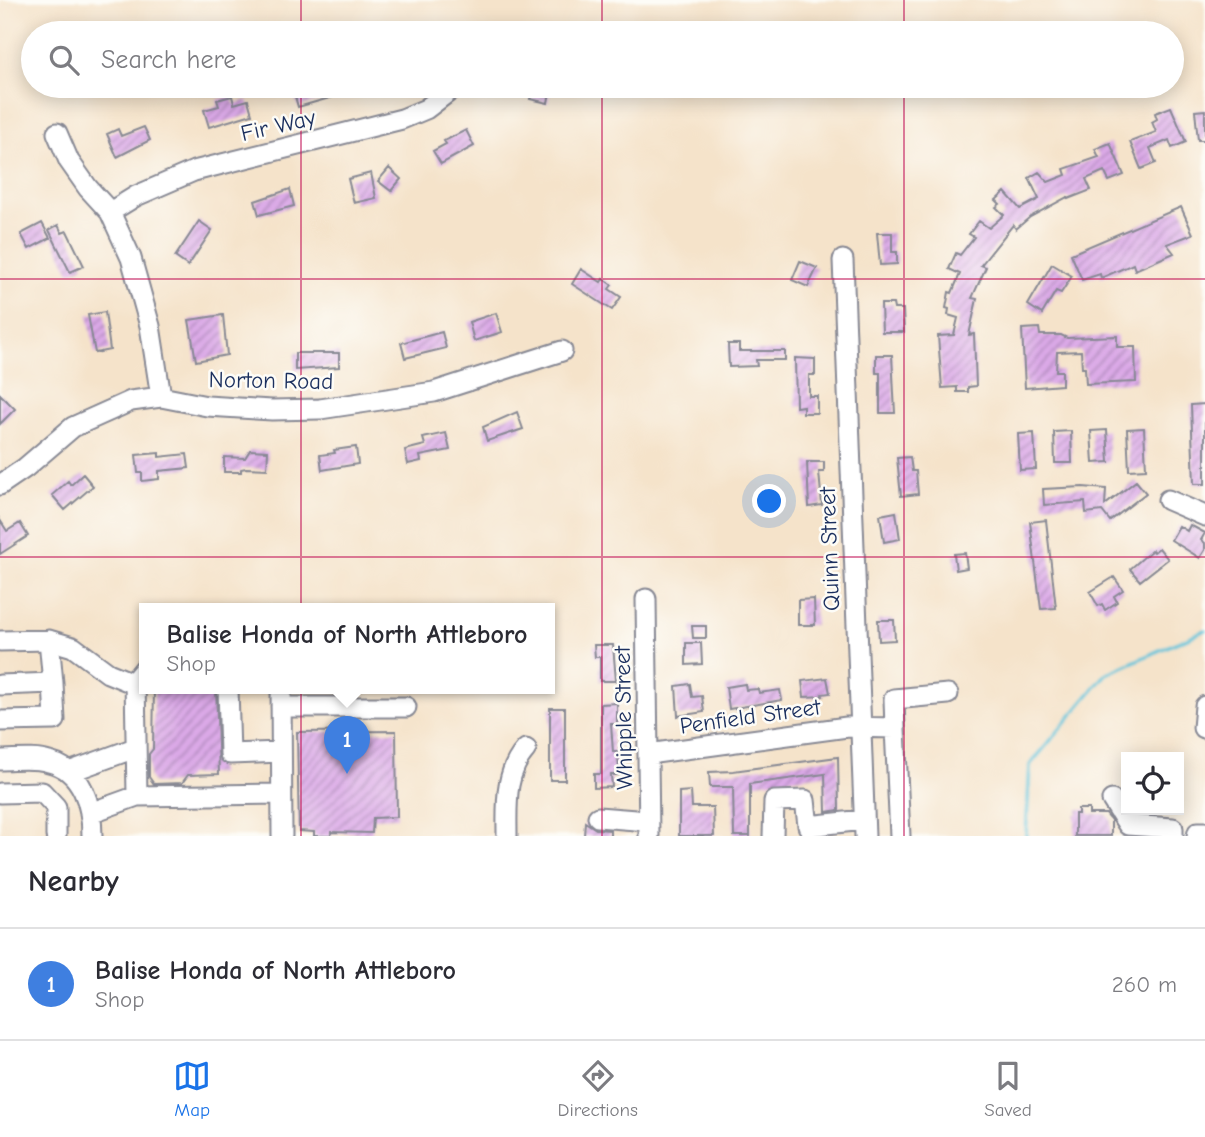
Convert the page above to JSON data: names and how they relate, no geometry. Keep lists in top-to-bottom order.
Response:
{
  "streets": {
    "street": [
      "Fir Way",
      "Norton Road",
      "Quinn Street",
      "Penfield Street",
      "Whipple Street"
    ]
  },
  "crossings": [
    ["Quinn Street", "Penfield Street"],
    ["Penfield Street", "Whipple Street"]
  ],
  "page": {
    "search": "Search here",
    "popup": ["Balise Honda of North Attleboro", "Shop"],
    "pins": "1",
    "heading": "Nearby",
    "list": [
      {
        "mark": "1",
        "name": "Balise Honda of North Attleboro",
        "note": "Shop",
        "value": "260 m"
      }
    ],
    "nav": ["Map", "Directions", "Saved"]
  }
}
